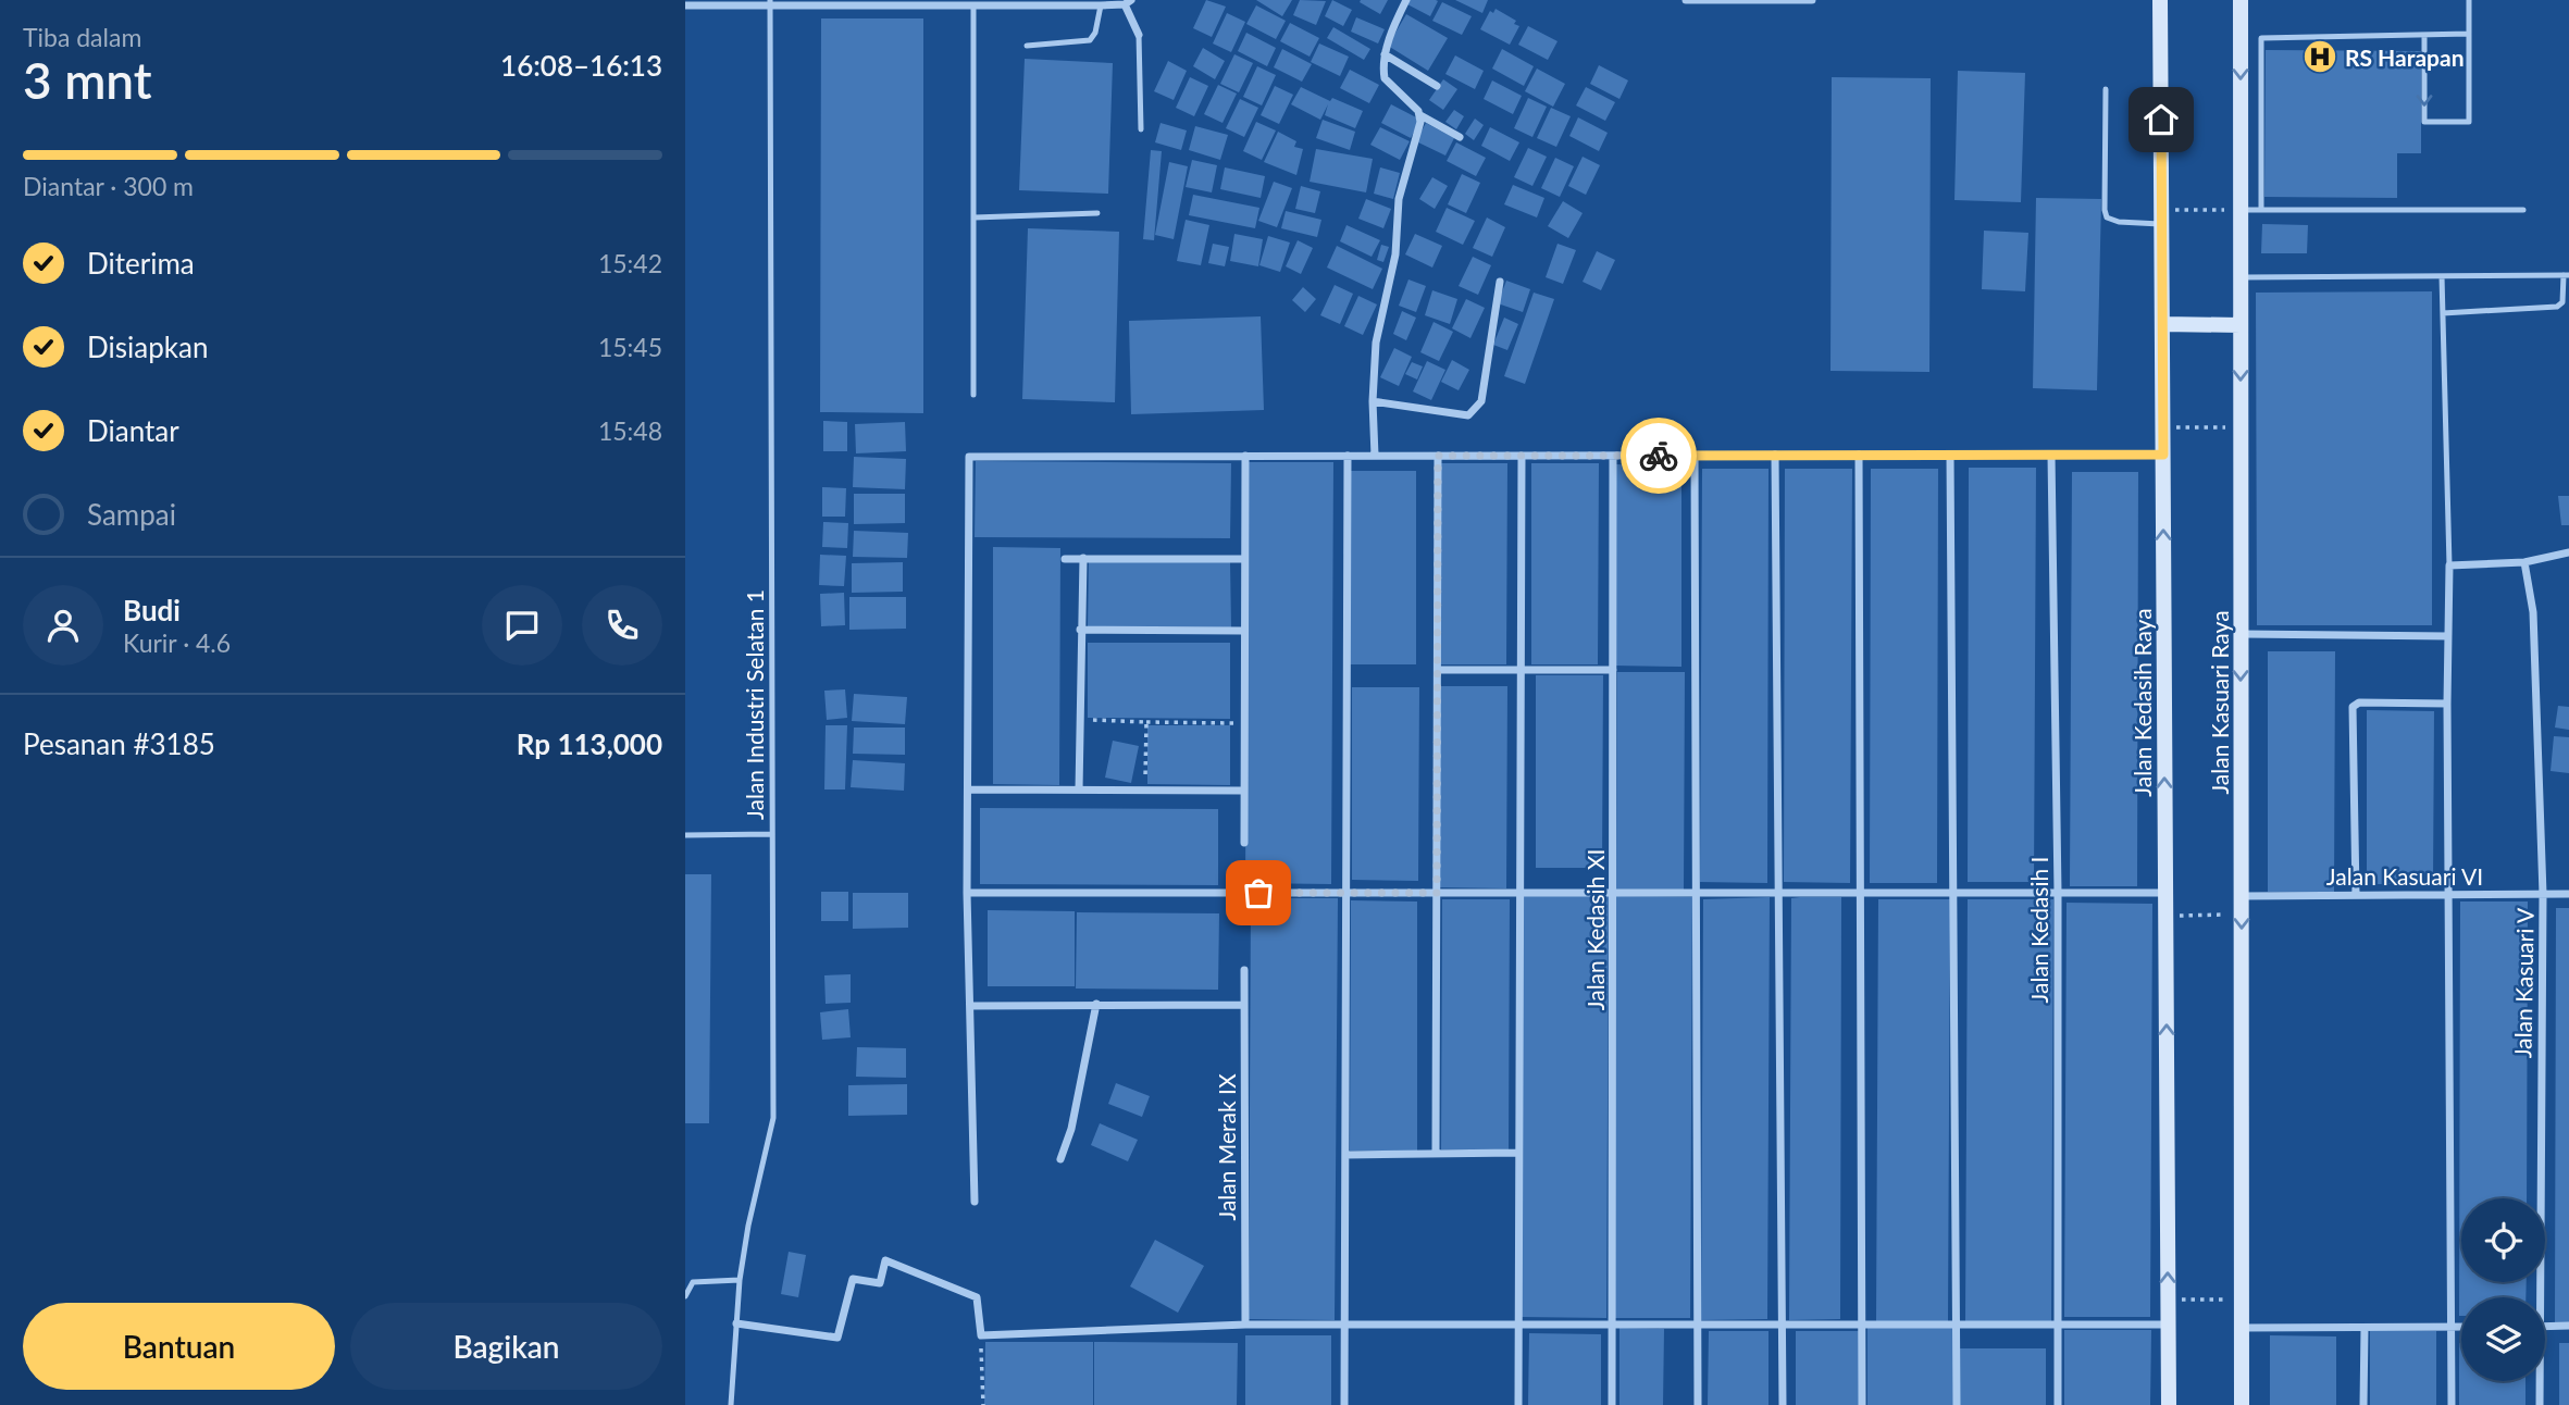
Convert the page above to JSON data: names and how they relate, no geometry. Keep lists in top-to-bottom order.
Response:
{
  "streets": {
    "main road": ["Jalan Kedasih Raya", "Jalan Kasuari Raya"],
    "street": [
      "Jalan Kasuari VI",
      "Jalan Kedasih XI",
      "Jalan Kedasih I",
      "Jalan Kasuari V",
      "Jalan Merak IX"
    ],
    "lane": ["Jalan Industri Selatan 1"]
  },
  "crossings": [
    ["Jalan Kasuari Raya", "Jalan Kasuari VI"],
    ["Jalan Kasuari VI", "Jalan Kasuari V"]
  ],
  "one_way": ["Jalan Kedasih Raya", "Jalan Kasuari Raya"],
  "places": {
    "hospital": ["RS Harapan"]
  },
  "page": {
    "heading": ["3 mnt", "Tiba dalam", "16:08–16:13"],
    "panel": [
      "Budi",
      "Kurir · 4.6",
      "Pesanan #3185",
      "Rp 113,000"
    ],
    "bar": "Diantar · 300 m",
    "list": [
      ["Diterima", "15:42"],
      ["Disiapkan", "15:45"],
      ["Diantar", "15:48"],
      "Sampai"
    ],
    "buttons": ["Bantuan", "Bagikan"]
  }
}
